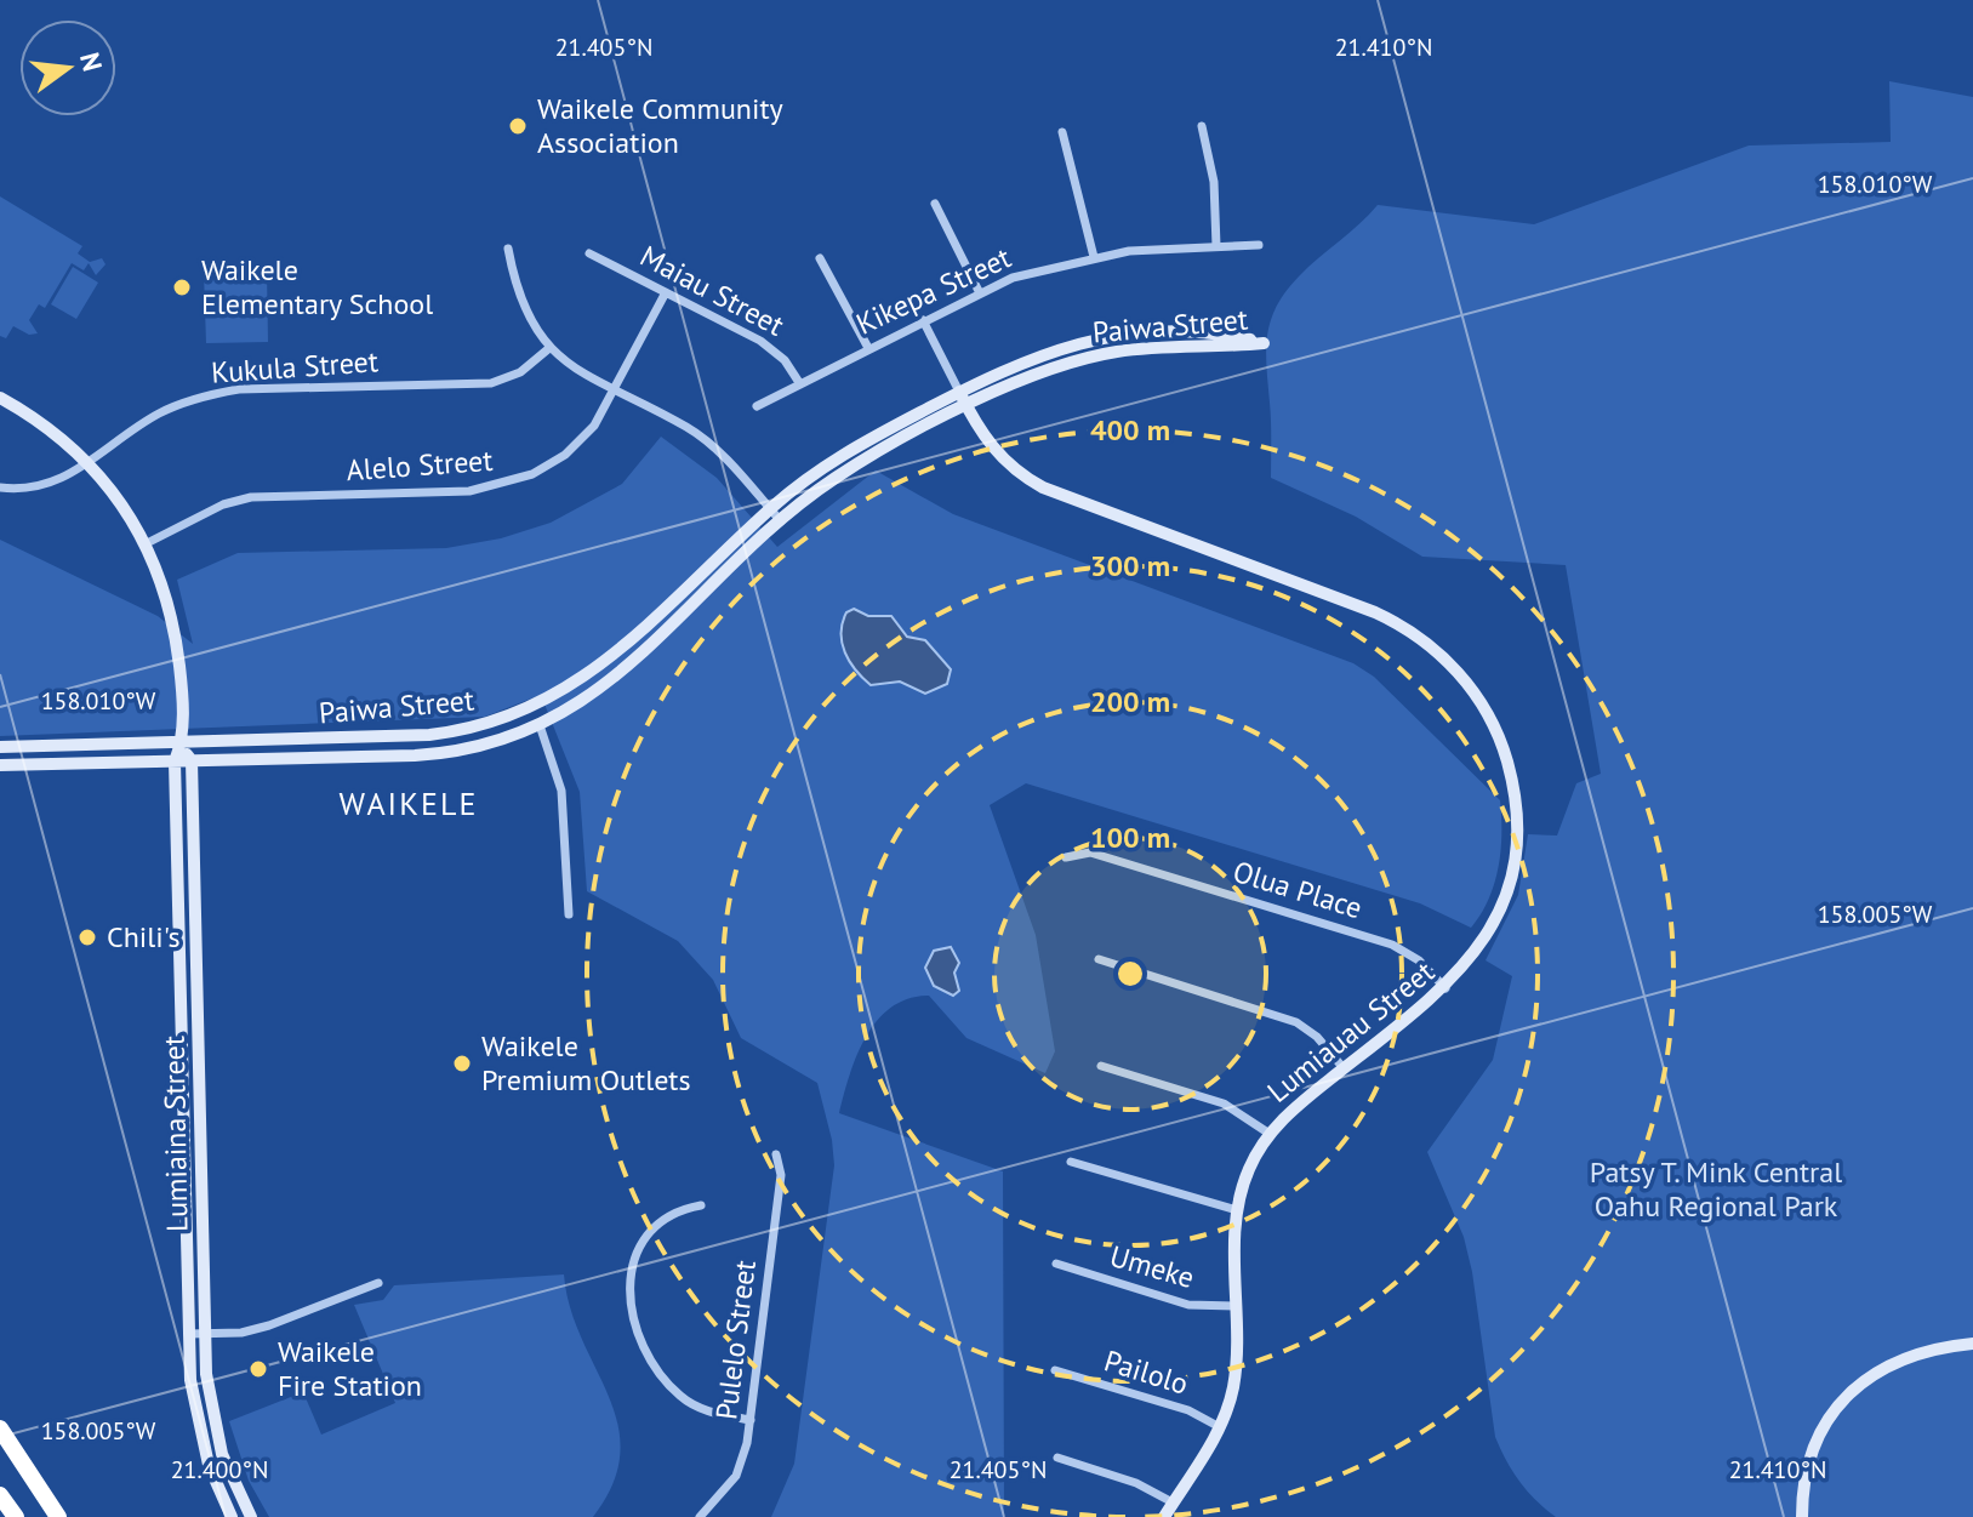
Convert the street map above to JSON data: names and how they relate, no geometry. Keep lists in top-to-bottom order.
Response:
{
  "streets": {
    "street": [
      "Maiau Street",
      "Kikepa Street",
      "Paiwa Street",
      "Kukula Street",
      "Alelo Street",
      "Olua Place",
      "Lumiauau Street",
      "Lumiaina Street",
      "Umeke",
      "Pulelo Street",
      "Pailolo"
    ]
  },
  "crossings": [
    ["Maiau Street", "Kikepa Street"],
    ["Maiau Street", "Alelo Street"],
    ["Kikepa Street", "Lumiauau Street"],
    ["Paiwa Street", "Lumiauau Street"],
    ["Paiwa Street", "Lumiaina Street"],
    ["Kukula Street", "Lumiaina Street"],
    ["Alelo Street", "Lumiaina Street"],
    ["Olua Place", "Lumiauau Street"],
    ["Lumiauau Street", "Umeke"],
    ["Lumiauau Street", "Pailolo"]
  ],
  "districts": ["WAIKELE"],
  "parks": ["Patsy T. Mink Central Oahu Regional Park"],
  "places": [
    "Waikele Community Association",
    "Waikele Elementary School",
    "Chili's",
    "Waikele Premium Outlets",
    "Waikele Fire Station"
  ],
  "north": "right",
  "coordinates": [
    "21.405°N",
    "21.410°N",
    "158.010°W",
    "158.005°W",
    "21.400°N"
  ],
  "rings": [
    "400 m",
    "300 m",
    "200 m",
    "100 m"
  ]
}
